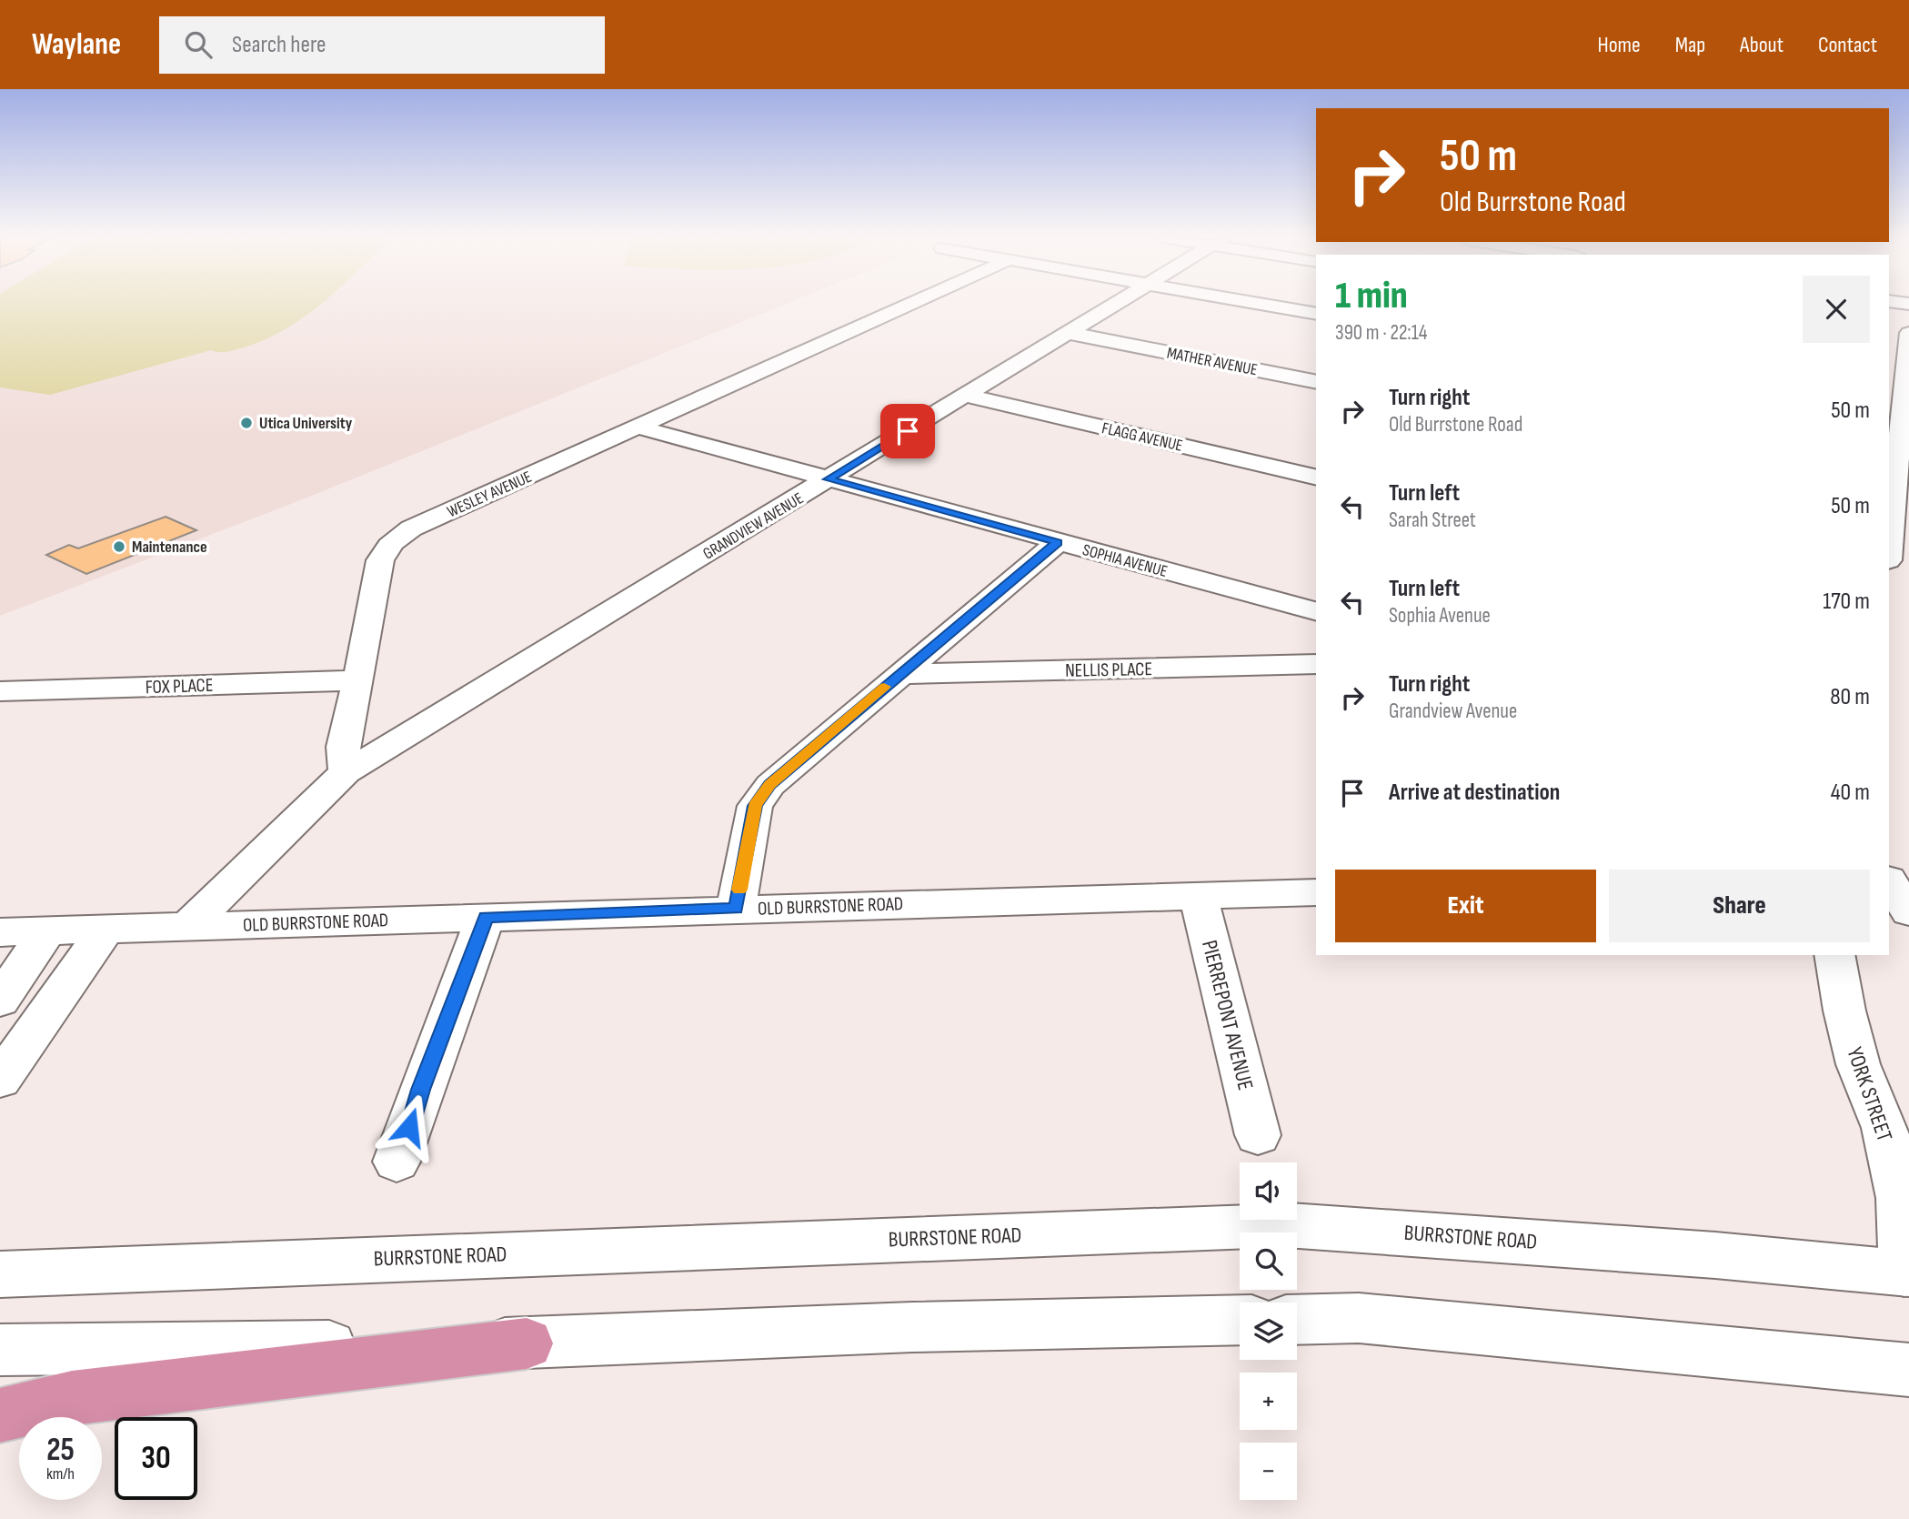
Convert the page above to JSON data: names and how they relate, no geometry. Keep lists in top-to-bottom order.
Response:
{
  "streets": {
    "street": [
      "MATHER AVENUE",
      "FLAGG AVENUE",
      "WESLEY AVENUE",
      "GRANDVIEW AVENUE",
      "SOPHIA AVENUE",
      "NELLIS PLACE",
      "FOX PLACE",
      "OLD BURRSTONE ROAD",
      "PIERREPONT AVENUE",
      "YORK STREET",
      "BURRSTONE ROAD"
    ]
  },
  "crossings": [
    ["MATHER AVENUE", "GRANDVIEW AVENUE"],
    ["FLAGG AVENUE", "GRANDVIEW AVENUE"],
    ["WESLEY AVENUE", "GRANDVIEW AVENUE"],
    ["WESLEY AVENUE", "SOPHIA AVENUE"],
    ["WESLEY AVENUE", "FOX PLACE"],
    ["GRANDVIEW AVENUE", "SOPHIA AVENUE"],
    ["OLD BURRSTONE ROAD", "PIERREPONT AVENUE"],
    ["YORK STREET", "BURRSTONE ROAD"]
  ],
  "places": ["Utica University", "Maintenance"],
  "page": {
    "header": "Waylane",
    "search": "Search here",
    "nav": [
      "Home",
      "Map",
      "About",
      "Contact"
    ],
    "turn": ["50 m", "Old Burrstone Road"],
    "heading": ["1 min", "390 m · 22:14"],
    "list": [
      {
        "name": "Turn right",
        "note": "Old Burrstone Road",
        "value": "50 m"
      },
      {
        "name": "Turn left",
        "note": "Sarah Street",
        "value": "50 m"
      },
      {
        "name": "Turn left",
        "note": "Sophia Avenue",
        "value": "170 m"
      },
      {
        "name": "Turn right",
        "note": "Grandview Avenue",
        "value": "80 m"
      },
      {
        "name": "Arrive at destination",
        "value": "40 m"
      }
    ],
    "buttons": ["Exit", "Share"],
    "map_buttons": ["+", "−"],
    "speed": "25 km/h",
    "limit": "30"
  }
}
